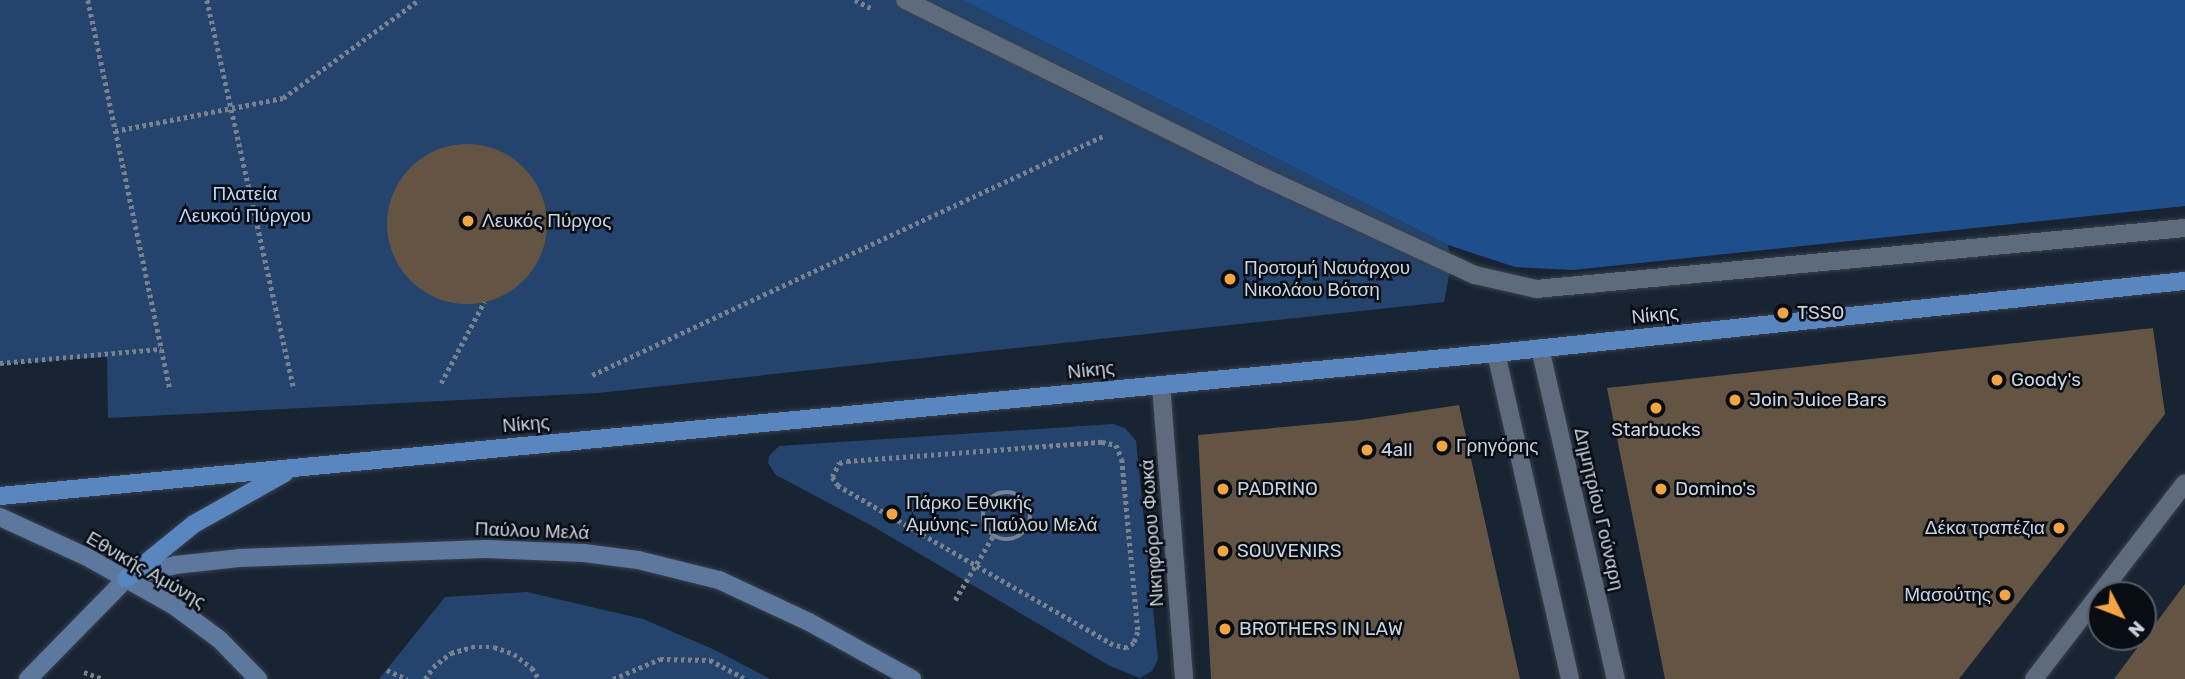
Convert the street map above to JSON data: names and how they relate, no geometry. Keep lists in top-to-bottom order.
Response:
{
  "streets": {
    "main road": ["Νίκης", "Παύλου Μελά", "Εθνικής Αμύνης"],
    "street": ["Δημητρίου Γούναρη", "Νικηφόρου Φωκά"]
  },
  "crossings": [
    ["Νίκης", "Δημητρίου Γούναρη"],
    ["Νίκης", "Νικηφόρου Φωκά"],
    ["Παύλου Μελά", "Εθνικής Αμύνης"]
  ],
  "parks": ["Πλατεία Λευκού Πύργου"],
  "places": [
    "Λευκός Πύργος",
    "Προτομή Ναυάρχου Νικολάου Βότση",
    "TSSO",
    "Goody's",
    "Join Juice Bars",
    "Starbucks",
    "Γρηγόρης",
    "4all",
    "PADRINO",
    "Domino's",
    "Πάρκο Εθνικής Αμύνης- Παύλου Μελά",
    "Δέκα τραπέζια",
    "SOUVENIRS",
    "Μασούτης",
    "BROTHERS IN LAW"
  ],
  "north": "bottom right"
}
